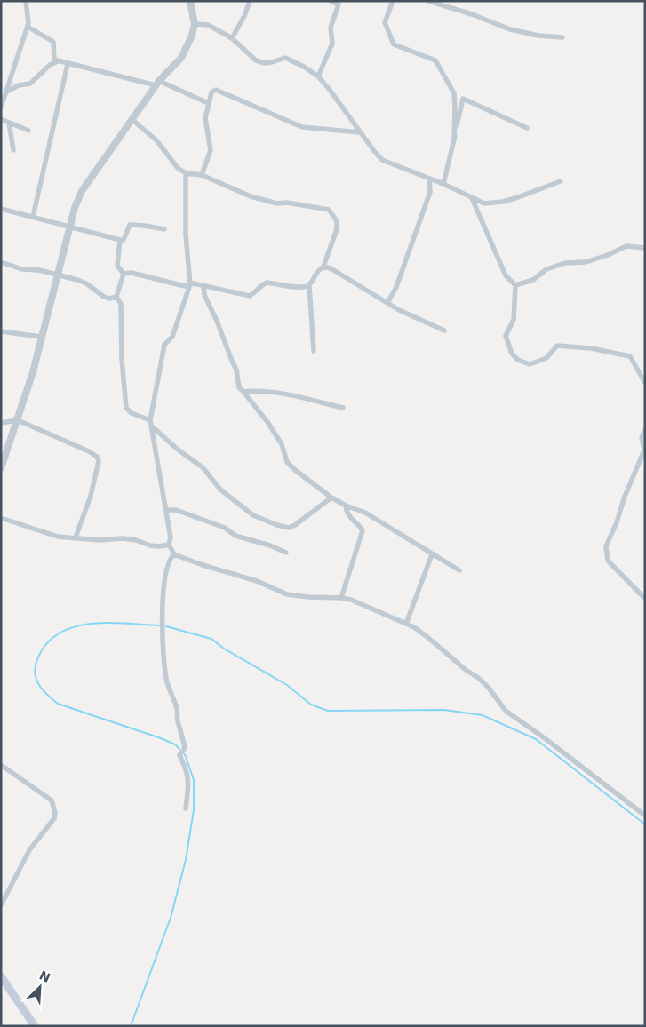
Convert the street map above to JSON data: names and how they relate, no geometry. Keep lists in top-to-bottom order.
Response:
{
  "north": "top right"
}
